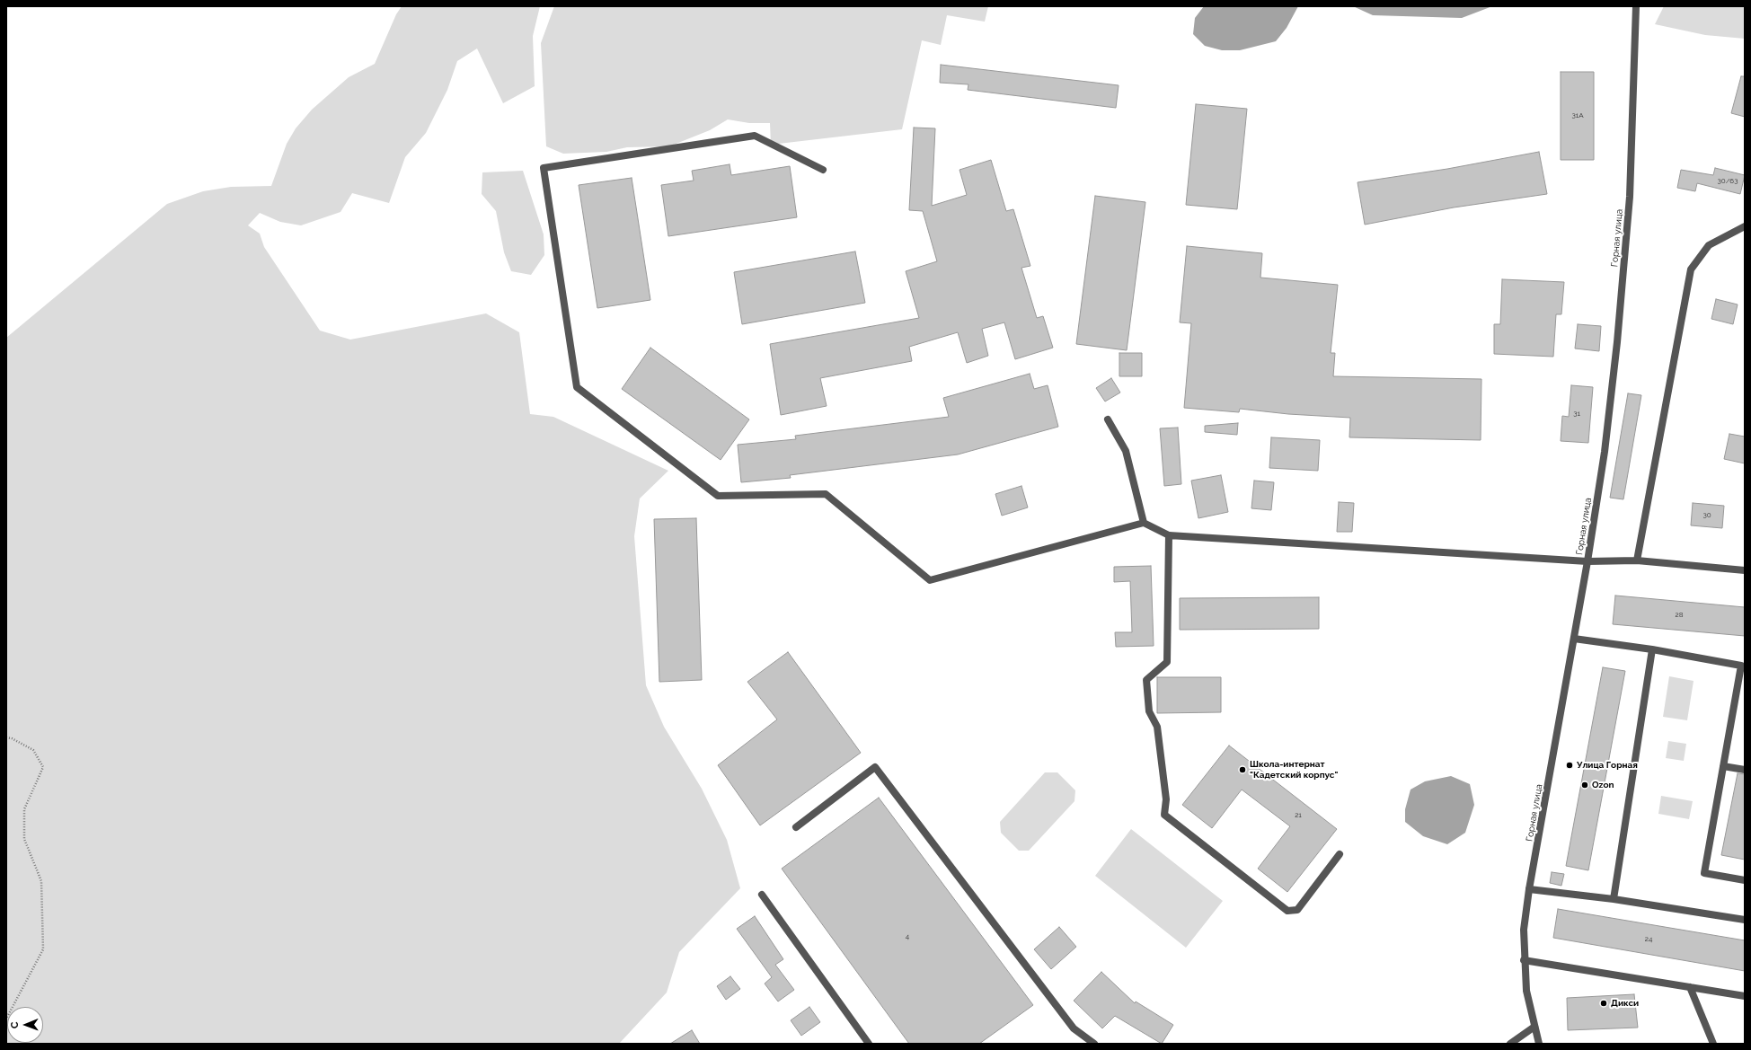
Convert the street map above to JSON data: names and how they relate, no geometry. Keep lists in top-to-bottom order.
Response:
{
  "streets": {
    "street": ["Горная улица"]
  },
  "places": [
    "Улица Горная",
    "Школа-интернат \"Кадетский корпус\"",
    "Ozon",
    "Дикси"
  ],
  "house_numbers": [
    "31А",
    "30/63",
    "31",
    "30",
    "28",
    "21",
    "4",
    "24"
  ],
  "north": "left"
}
